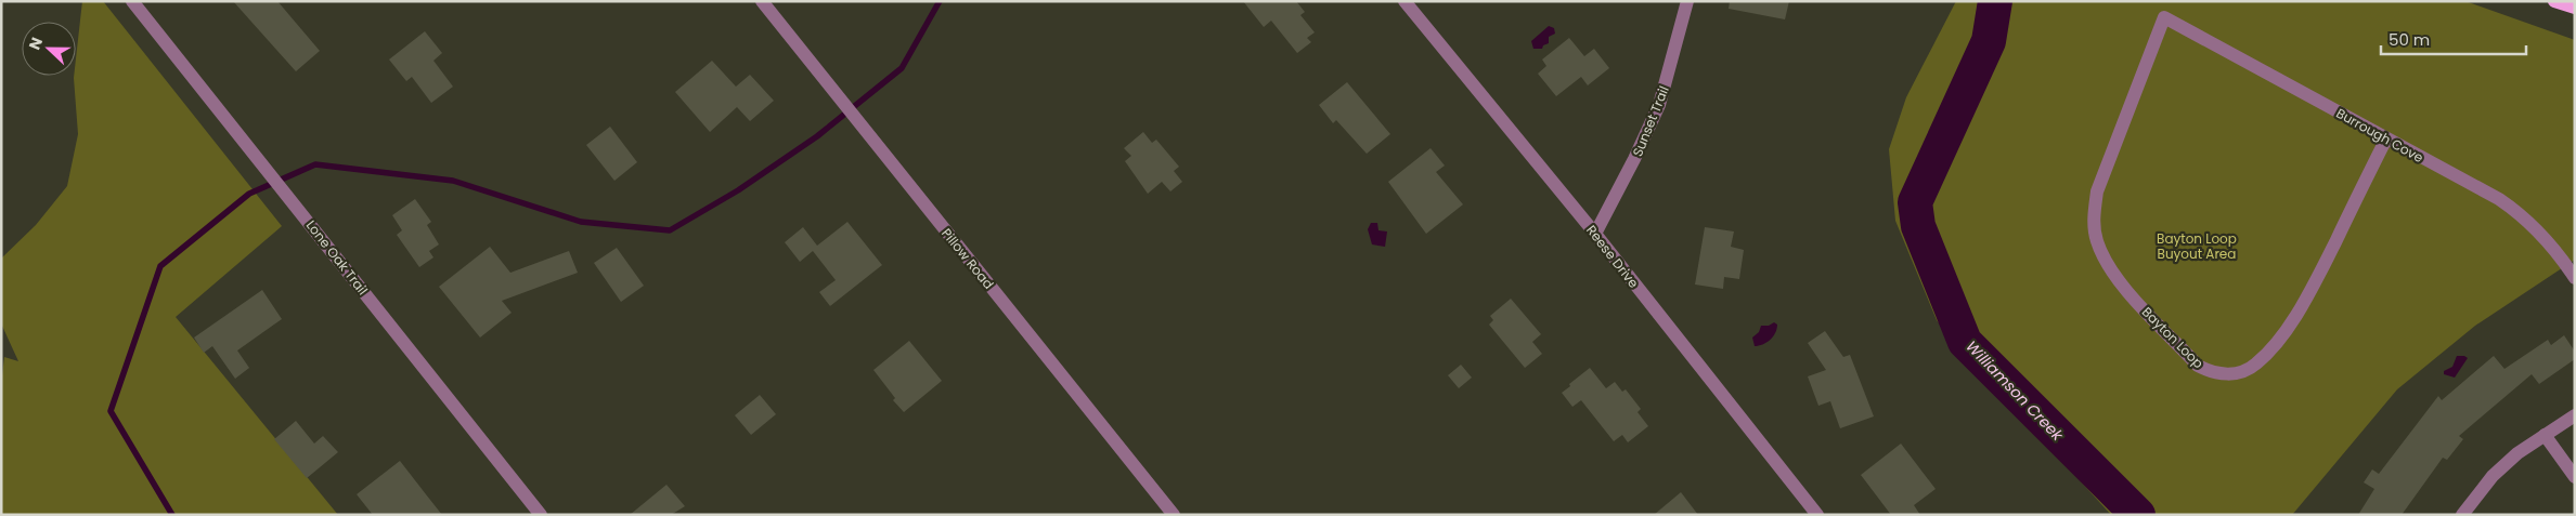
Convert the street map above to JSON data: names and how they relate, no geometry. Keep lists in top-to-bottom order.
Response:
{
  "streets": {
    "street": [
      "Sunset Trail",
      "Burrough Cove",
      "Reese Drive",
      "Lone Oak Trail",
      "Pillow Road",
      "Bayton Loop"
    ]
  },
  "crossings": [
    ["Sunset Trail", "Reese Drive"],
    ["Burrough Cove", "Bayton Loop"]
  ],
  "water": ["Williamson Creek"],
  "parks": ["Bayton Loop Buyout Area"],
  "scale_bar": "50 m",
  "north": "left"
}
